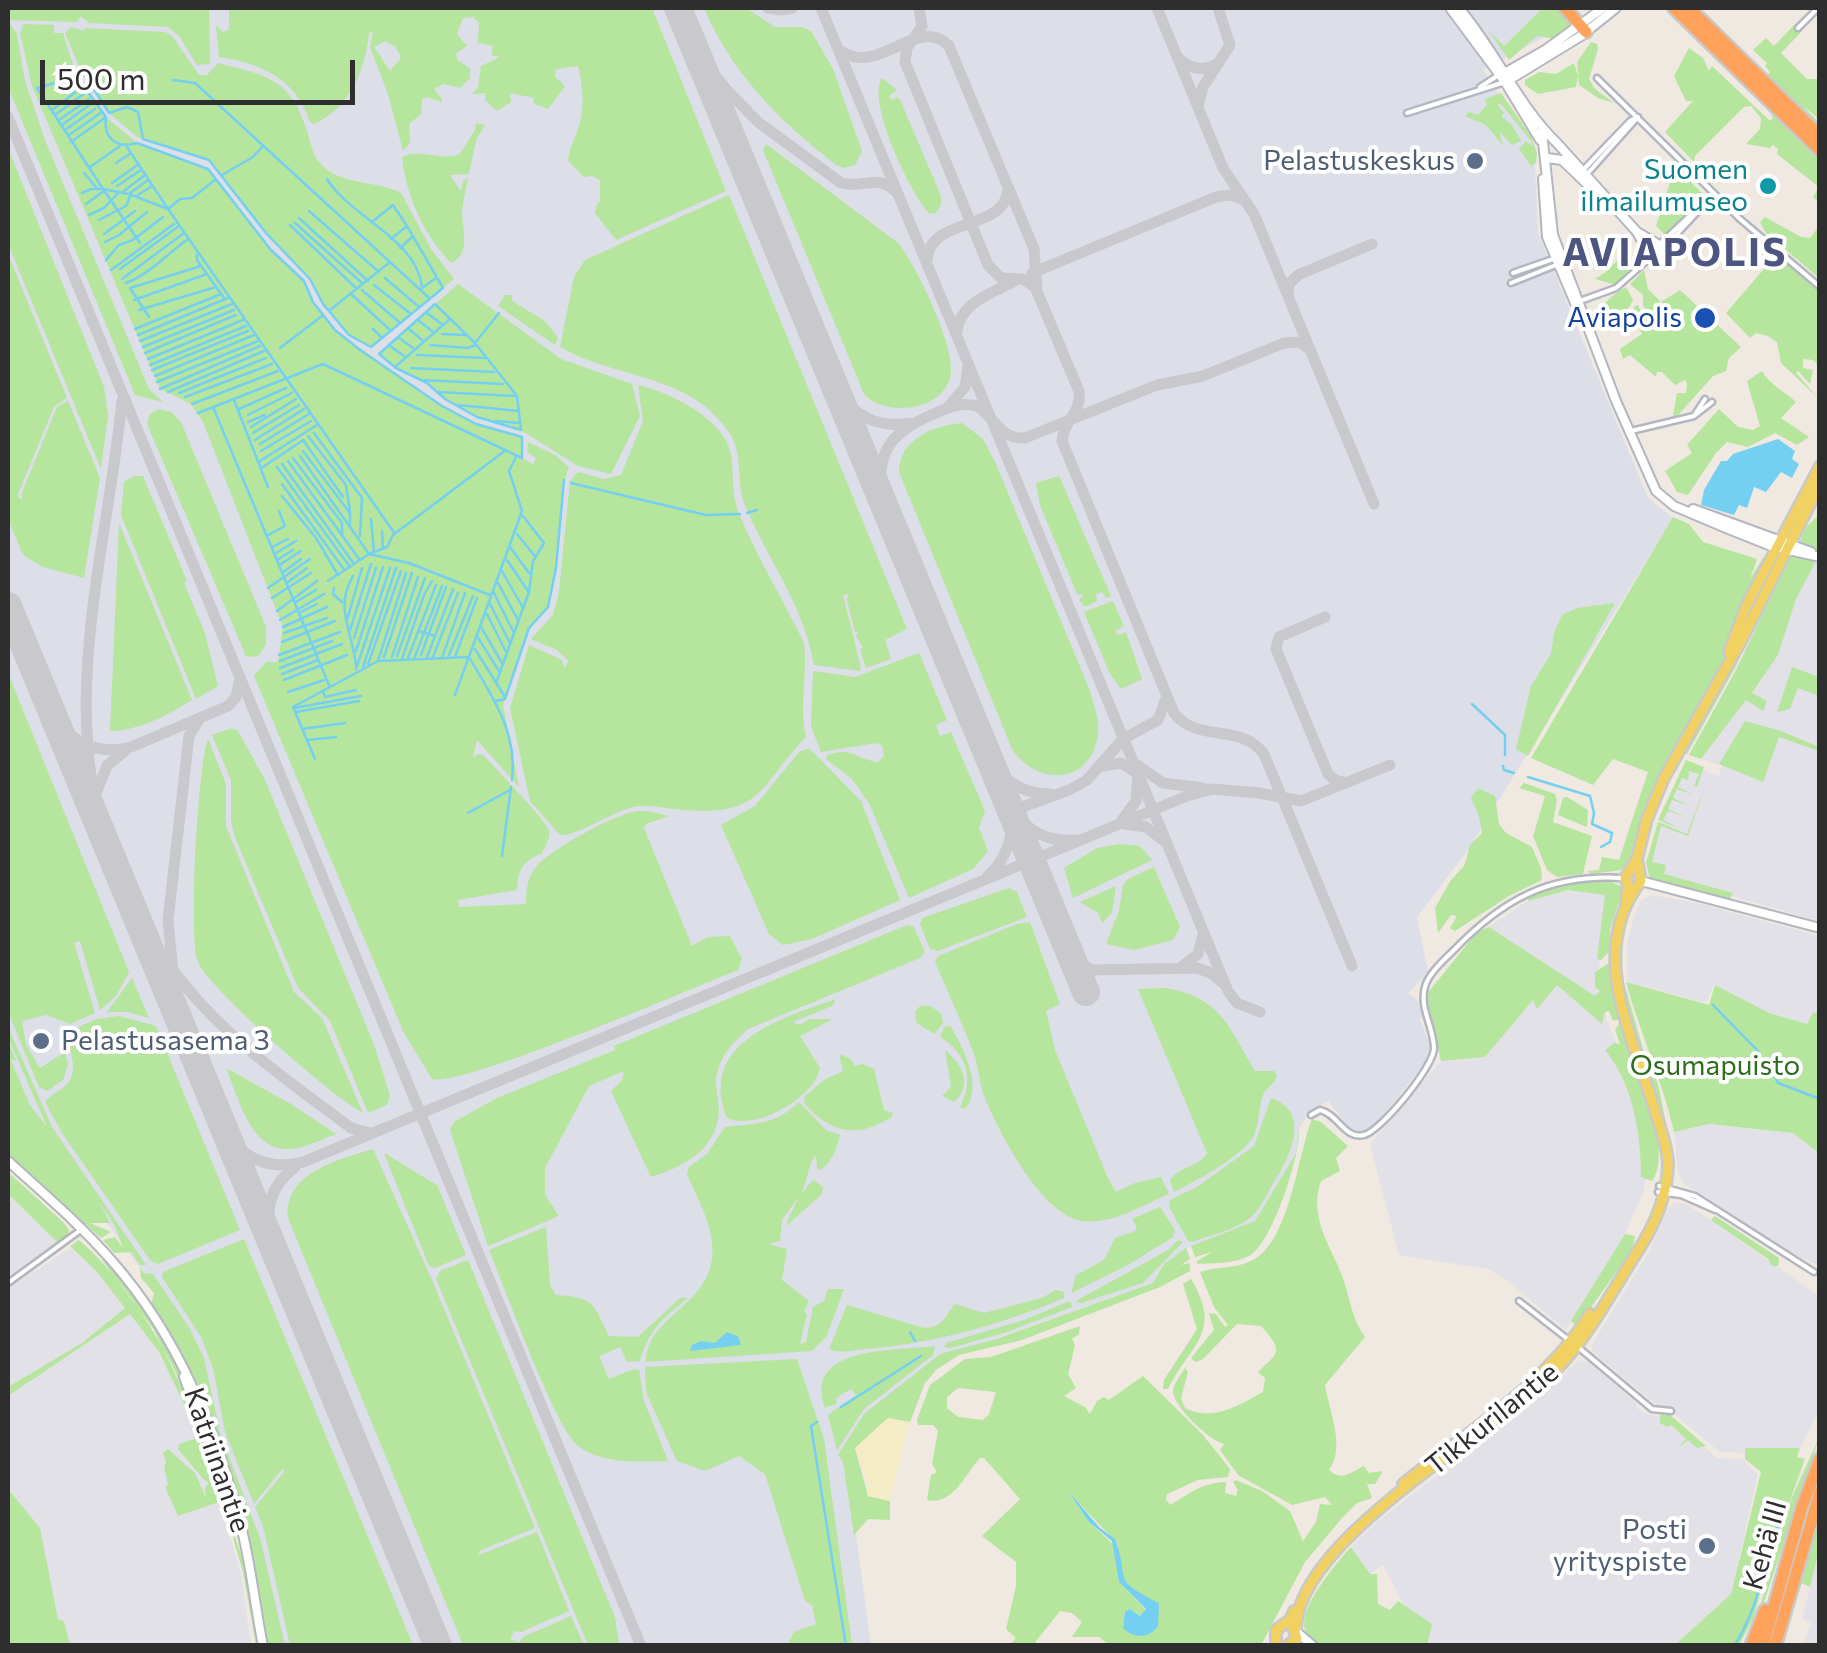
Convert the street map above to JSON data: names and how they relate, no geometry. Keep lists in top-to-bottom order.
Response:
{
  "streets": {
    "highway": ["Kehä III"],
    "main road": ["Tikkurilantie", "Katriinantie"]
  },
  "districts": ["AVIAPOLIS"],
  "parks": ["Osumapuisto"],
  "places": [
    "Pelastuskeskus",
    "Suomen ilmailumuseo",
    "Aviapolis",
    "Pelastusasema 3",
    "Posti yrityspiste"
  ],
  "scale_bar": "500 m"
}
